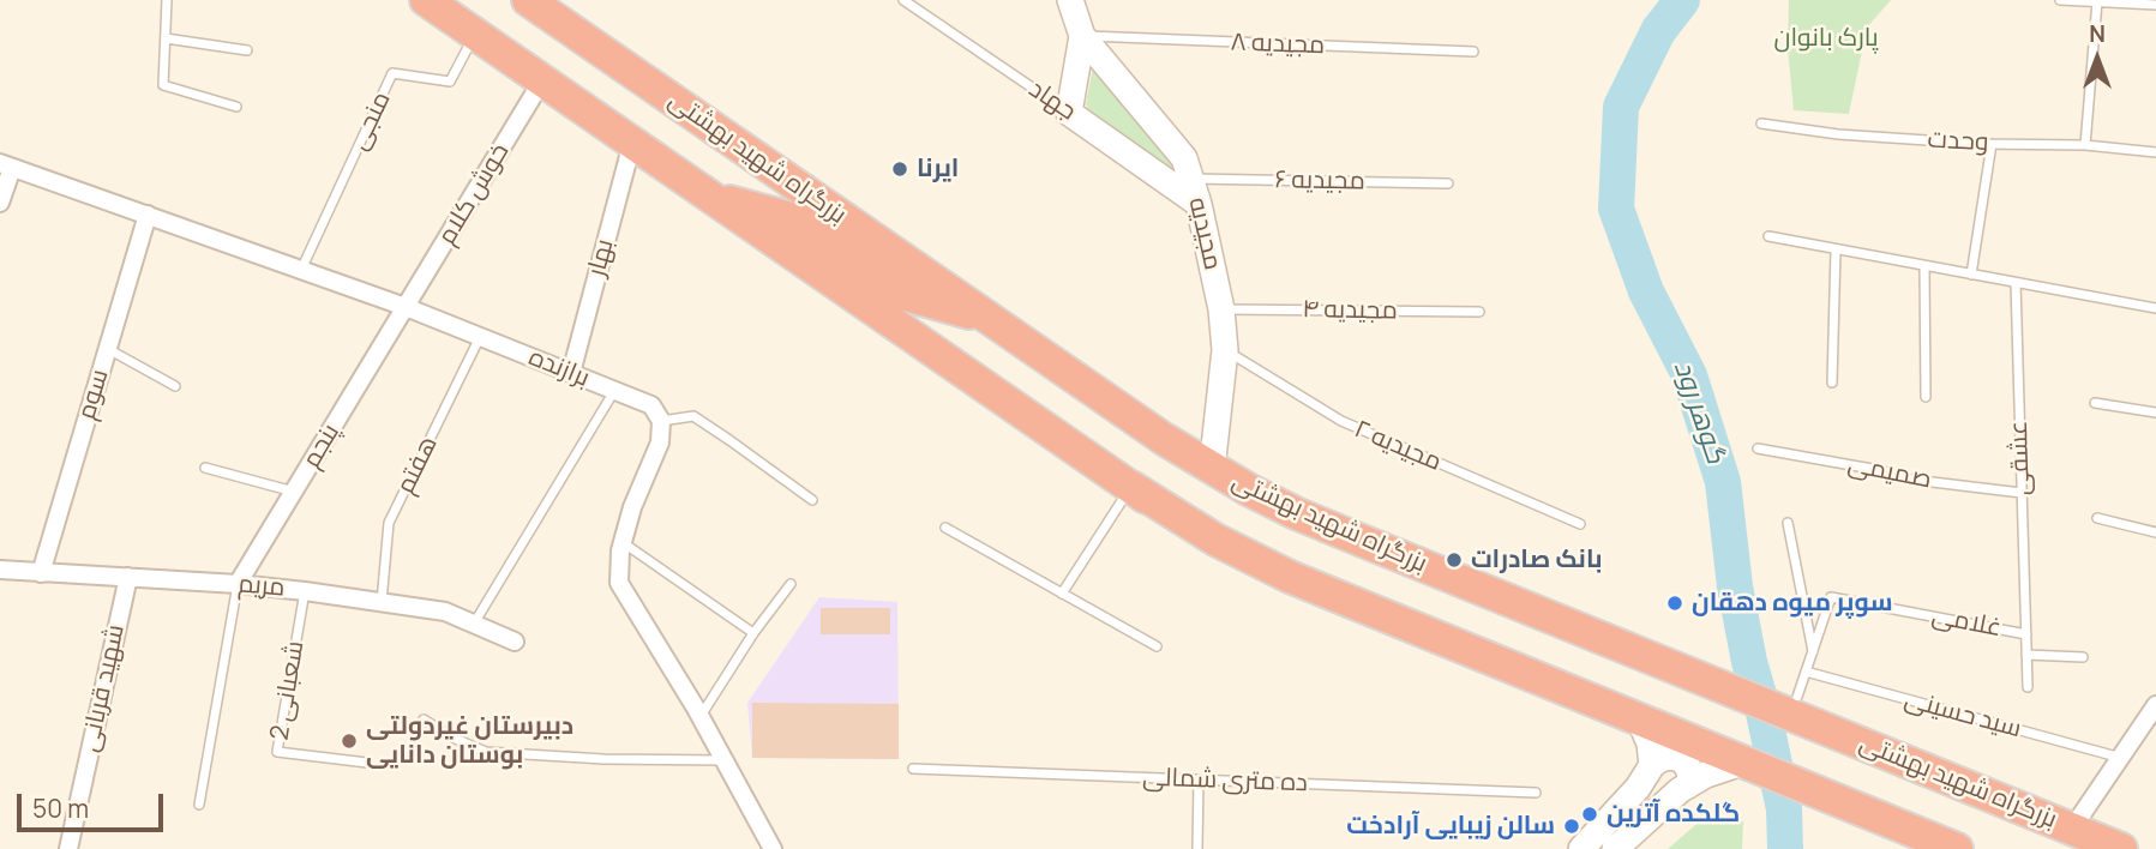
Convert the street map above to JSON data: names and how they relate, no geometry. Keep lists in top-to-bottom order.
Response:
{
  "streets": {
    "highway": ["بزرگراه شهید بهشتی"],
    "street": [
      "جهاد",
      "خوش کلام",
      "مجیدیه",
      "بهار",
      "برازنده",
      "سوم",
      "پنجم",
      "مریم",
      "شهید قربانی"
    ],
    "lane": [
      "مجیدیه ۸",
      "منجی",
      "وحدت",
      "مجیدیه ۶",
      "مجیدیه ۴",
      "مجیدیه ۲",
      "عشقی",
      "هفتم",
      "صمیمی",
      "غلامی",
      "شعبانی 2",
      "سید حسینی",
      "ده متری شمالی"
    ]
  },
  "crossings": [
    ["مجیدیه ۸", "مجیدیه"],
    ["جهاد", "مجیدیه"],
    ["منجی", "بزرگراه شهید بهشتی"],
    ["منجی", "برازنده"],
    ["بزرگراه شهید بهشتی", "خوش کلام"],
    ["بزرگراه شهید بهشتی", "مجیدیه"],
    ["بزرگراه شهید بهشتی", "بهار"],
    ["بزرگراه شهید بهشتی", "غلامی"],
    ["مجیدیه ۶", "مجیدیه"],
    ["خوش کلام", "برازنده"],
    ["خوش کلام", "پنجم"],
    ["مجیدیه", "مجیدیه ۴"],
    ["مجیدیه", "مجیدیه ۲"],
    ["بهار", "برازنده"],
    ["برازنده", "سوم"],
    ["برازنده", "پنجم"],
    ["برازنده", "هفتم"],
    ["سوم", "مریم"],
    ["پنجم", "مریم"],
    ["عشقی", "صمیمی"],
    ["عشقی", "غلامی"],
    ["هفتم", "مریم"],
    ["مریم", "شهید قربانی"],
    ["مریم", "شعبانی 2"],
    ["غلامی", "سید حسینی"]
  ],
  "water": ["گوهر رود"],
  "parks": ["پارک بانوان"],
  "places": [
    "ایرنا",
    "بانک صادرات",
    "سوپر میوه دهقان",
    "دبیرستان غیردولتی بوستان دانایی",
    "گلکده آترین",
    "سالن زیبایی آرادخت"
  ],
  "scale_bar": "50 m",
  "north": "top"
}
